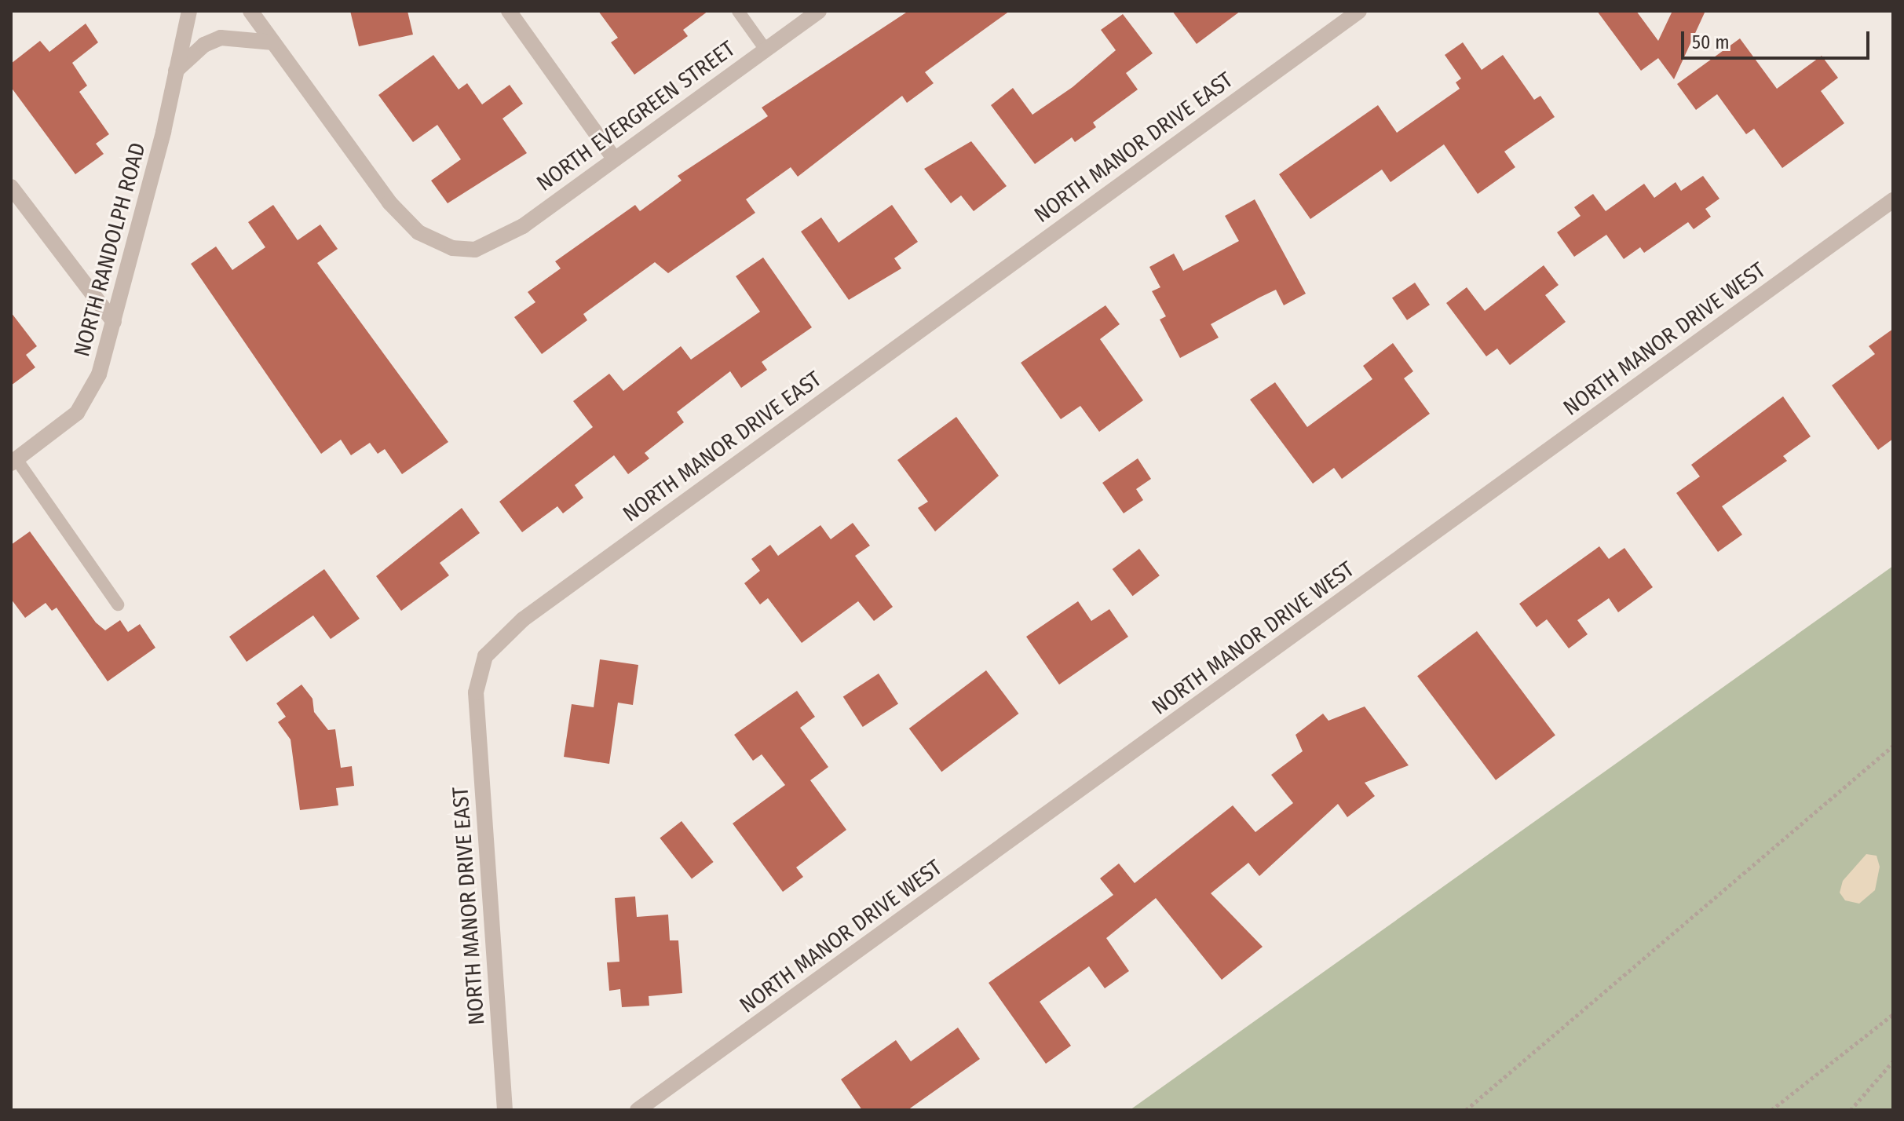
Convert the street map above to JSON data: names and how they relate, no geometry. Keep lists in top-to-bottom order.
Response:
{
  "streets": {
    "street": [
      "NORTH EVERGREEN STREET",
      "NORTH MANOR DRIVE EAST",
      "NORTH RANDOLPH ROAD",
      "NORTH MANOR DRIVE WEST"
    ]
  },
  "scale_bar": "50 m"
}
